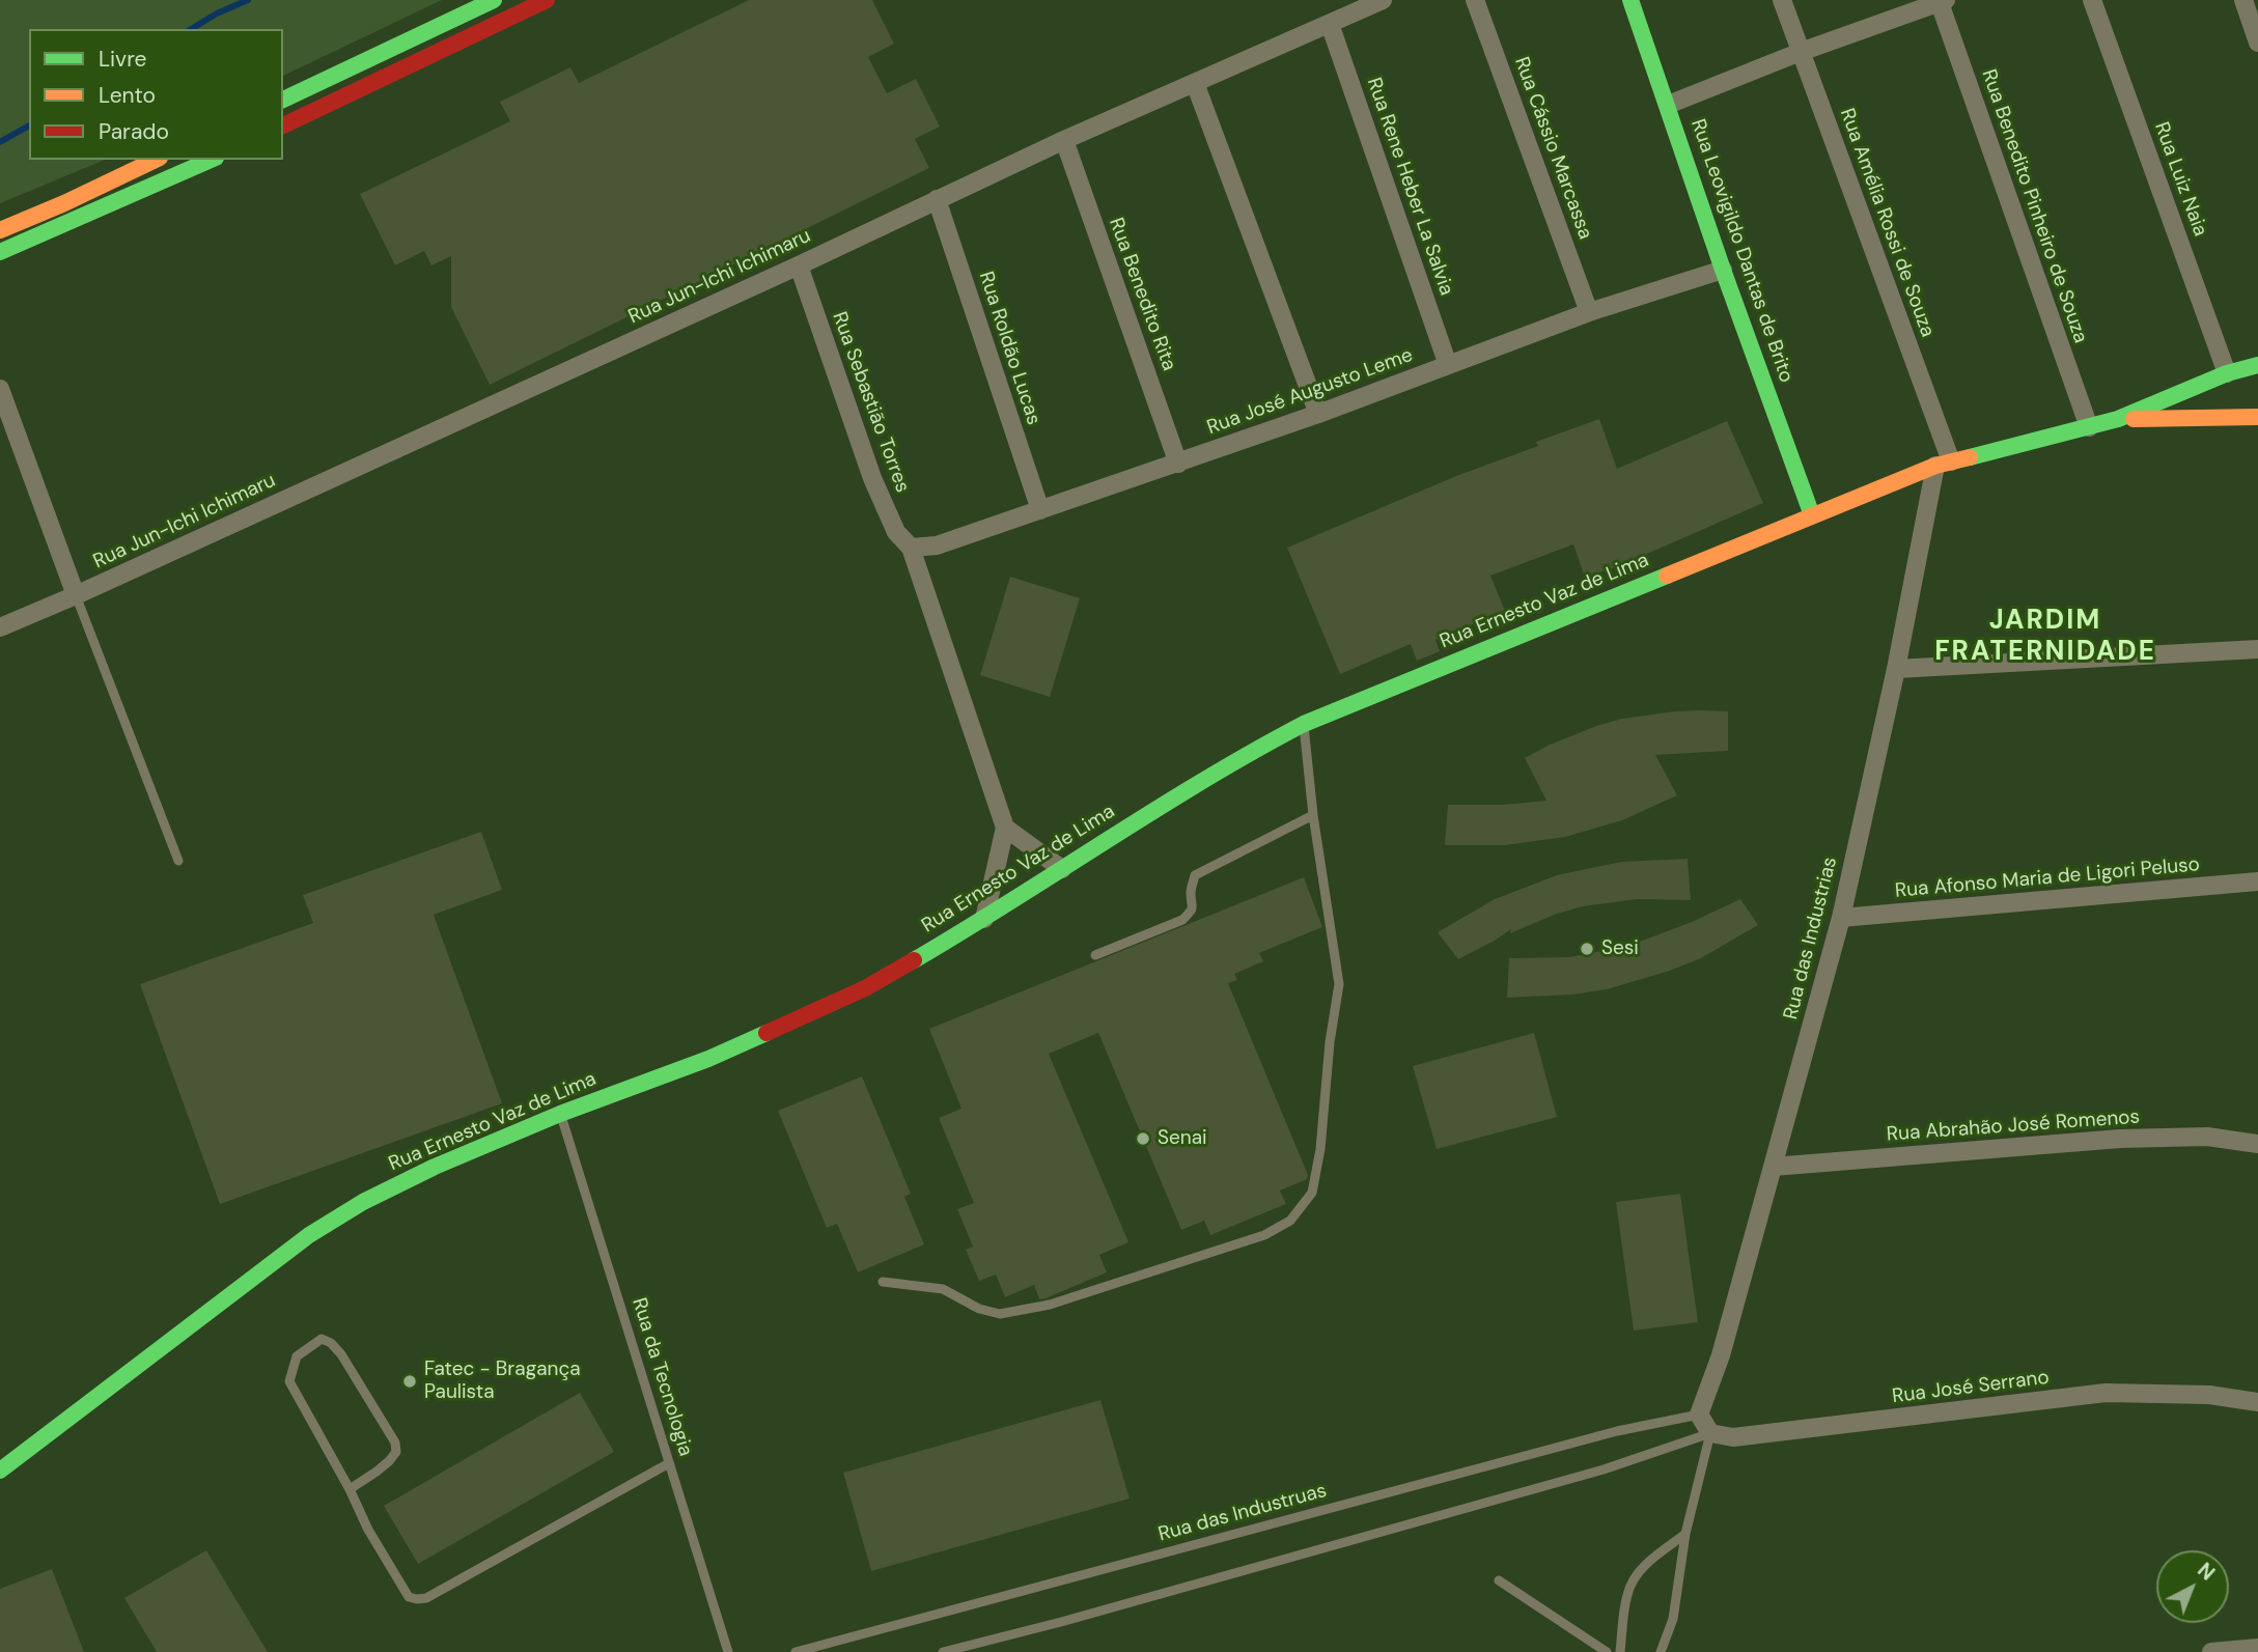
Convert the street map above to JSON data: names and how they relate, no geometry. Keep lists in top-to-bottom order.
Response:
{
  "streets": {
    "street": [
      "Rua Cássio Marcassa",
      "Rua Luiz Naia",
      "Rua Rene Heber La Salvia",
      "Rua Benedito Pinheiro de Souza",
      "Rua Amélia Rossi de Souza",
      "Rua Leovigildo Dantas de Brito",
      "Rua Jun-Ichi Ichimaru",
      "Rua Benedito Rita",
      "Rua Roldão Lucas",
      "Rua José Augusto Leme",
      "Rua Sebastião Torres",
      "Rua Ernesto Vaz de Lima",
      "Rua Afonso Maria de Ligori Peluso",
      "Rua das Industrias",
      "Rua Abrahão José Romenos",
      "Rua José Serrano"
    ],
    "lane": ["Rua da Tecnologia", "Rua das Industruas"]
  },
  "crossings": [
    ["Rua Cássio Marcassa", "Rua José Augusto Leme"],
    ["Rua Rene Heber La Salvia", "Rua Jun-Ichi Ichimaru"],
    ["Rua Rene Heber La Salvia", "Rua José Augusto Leme"],
    ["Rua Benedito Pinheiro de Souza", "Rua Ernesto Vaz de Lima"],
    ["Rua Amélia Rossi de Souza", "Rua Ernesto Vaz de Lima"],
    ["Rua Amélia Rossi de Souza", "Rua das Industrias"],
    ["Rua Leovigildo Dantas de Brito", "Rua José Augusto Leme"],
    ["Rua Leovigildo Dantas de Brito", "Rua Ernesto Vaz de Lima"],
    ["Rua Jun-Ichi Ichimaru", "Rua Benedito Rita"],
    ["Rua Jun-Ichi Ichimaru", "Rua Roldão Lucas"],
    ["Rua Jun-Ichi Ichimaru", "Rua Sebastião Torres"],
    ["Rua Benedito Rita", "Rua José Augusto Leme"],
    ["Rua Roldão Lucas", "Rua José Augusto Leme"],
    ["Rua José Augusto Leme", "Rua Sebastião Torres"],
    ["Rua Ernesto Vaz de Lima", "Rua das Industrias"],
    ["Rua Ernesto Vaz de Lima", "Rua da Tecnologia"],
    ["Rua Afonso Maria de Ligori Peluso", "Rua das Industrias"],
    ["Rua das Industrias", "Rua Abrahão José Romenos"],
    ["Rua das Industrias", "Rua das Industruas"]
  ],
  "districts": ["JARDIM FRATERNIDADE"],
  "places": ["Sesi", "Senai", "Fatec - Bragança Paulista"],
  "legend": ["Livre", "Lento", "Parado"],
  "north": "top right"
}
